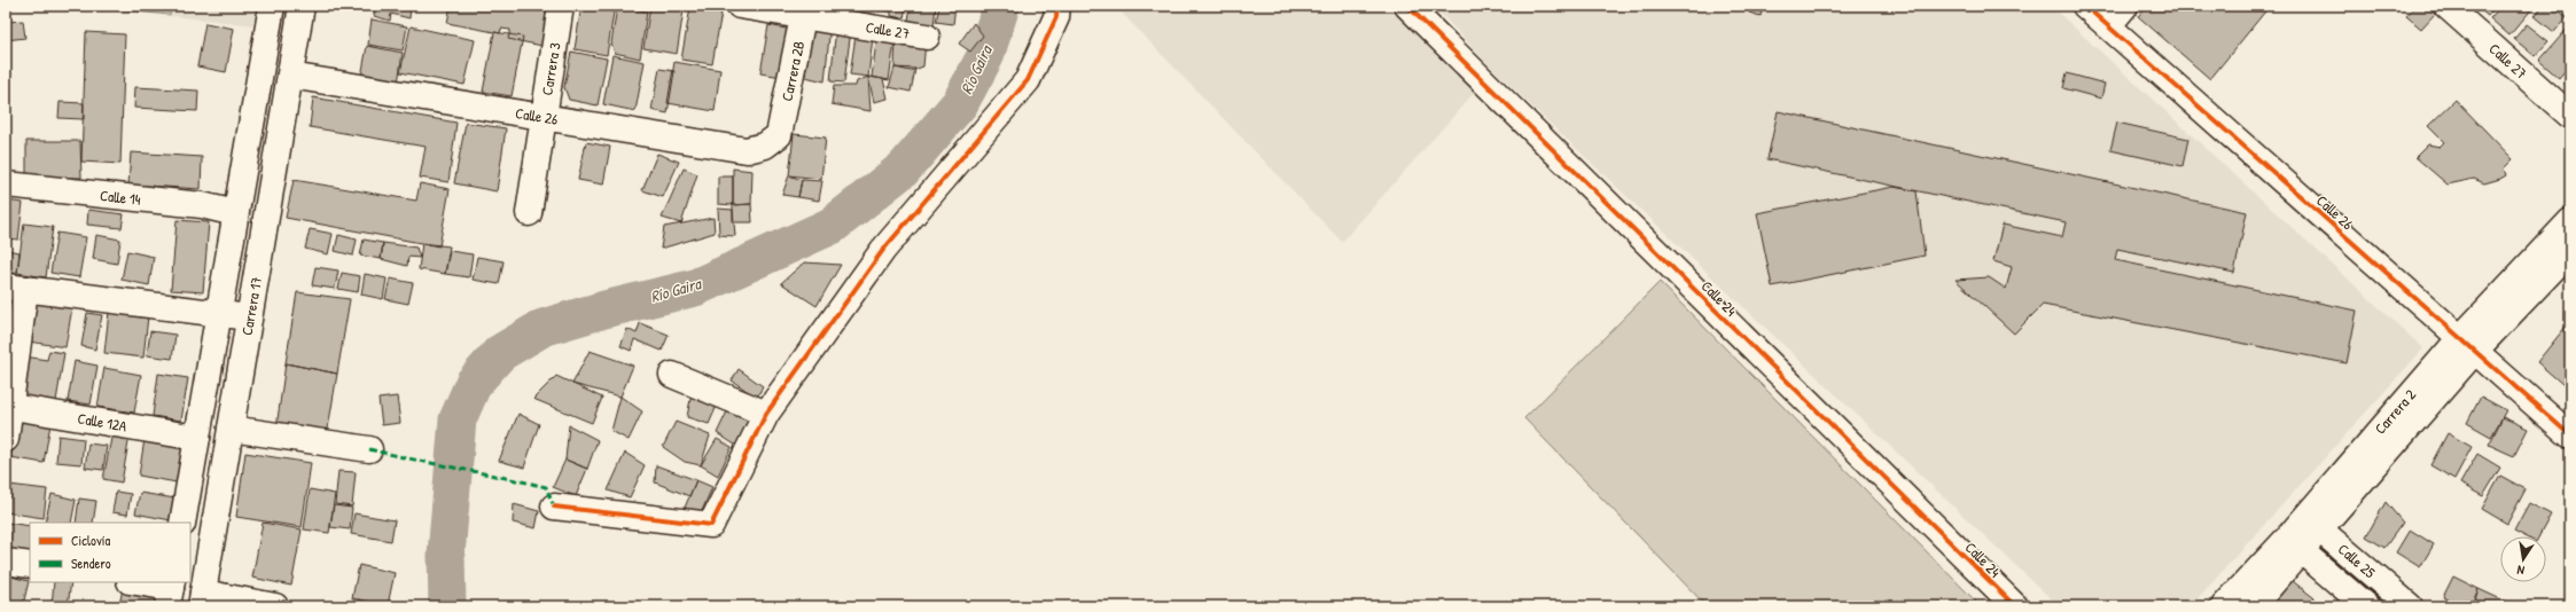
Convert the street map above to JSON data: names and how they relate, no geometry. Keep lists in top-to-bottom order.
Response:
{
  "streets": {
    "street": [
      "Calle 27",
      "Carrera 3",
      "Carrera 2B",
      "Calle 26",
      "Calle 14",
      "Calle 24",
      "Carrera 17",
      "Carrera 2",
      "Calle 12A",
      "Calle 25"
    ]
  },
  "crossings": [
    ["Calle 27", "Carrera 2B"],
    ["Carrera 3", "Calle 26"],
    ["Carrera 2B", "Calle 26"],
    ["Calle 26", "Carrera 17"],
    ["Calle 26", "Carrera 2"],
    ["Carrera 2", "Calle 25"]
  ],
  "water": ["Río Gaira"],
  "legend": ["Ciclovía", "Sendero"],
  "north": "bottom"
}
